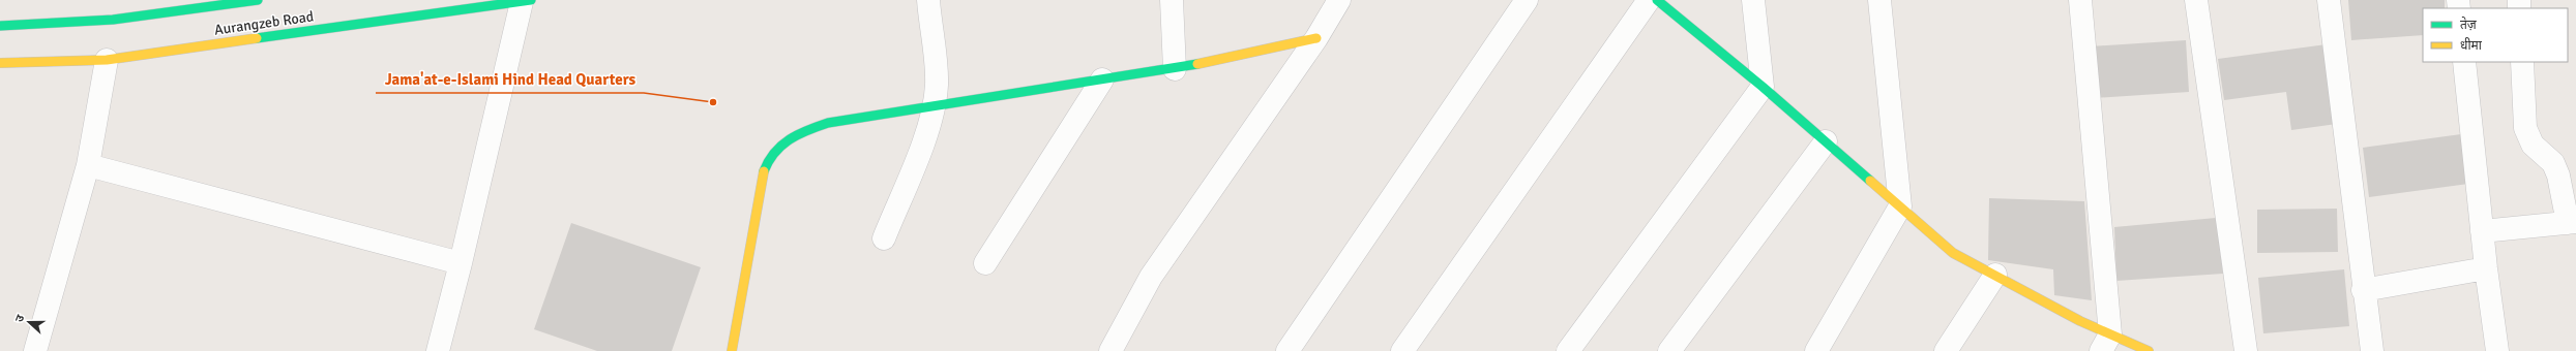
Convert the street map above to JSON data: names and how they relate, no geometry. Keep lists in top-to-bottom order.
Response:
{
  "streets": {
    "street": ["Aurangzeb Road"]
  },
  "places": ["Jama'at-e-Islami Hind Head Quarters"],
  "legend": ["तेज़", "धीमा"],
  "north": "left"
}
